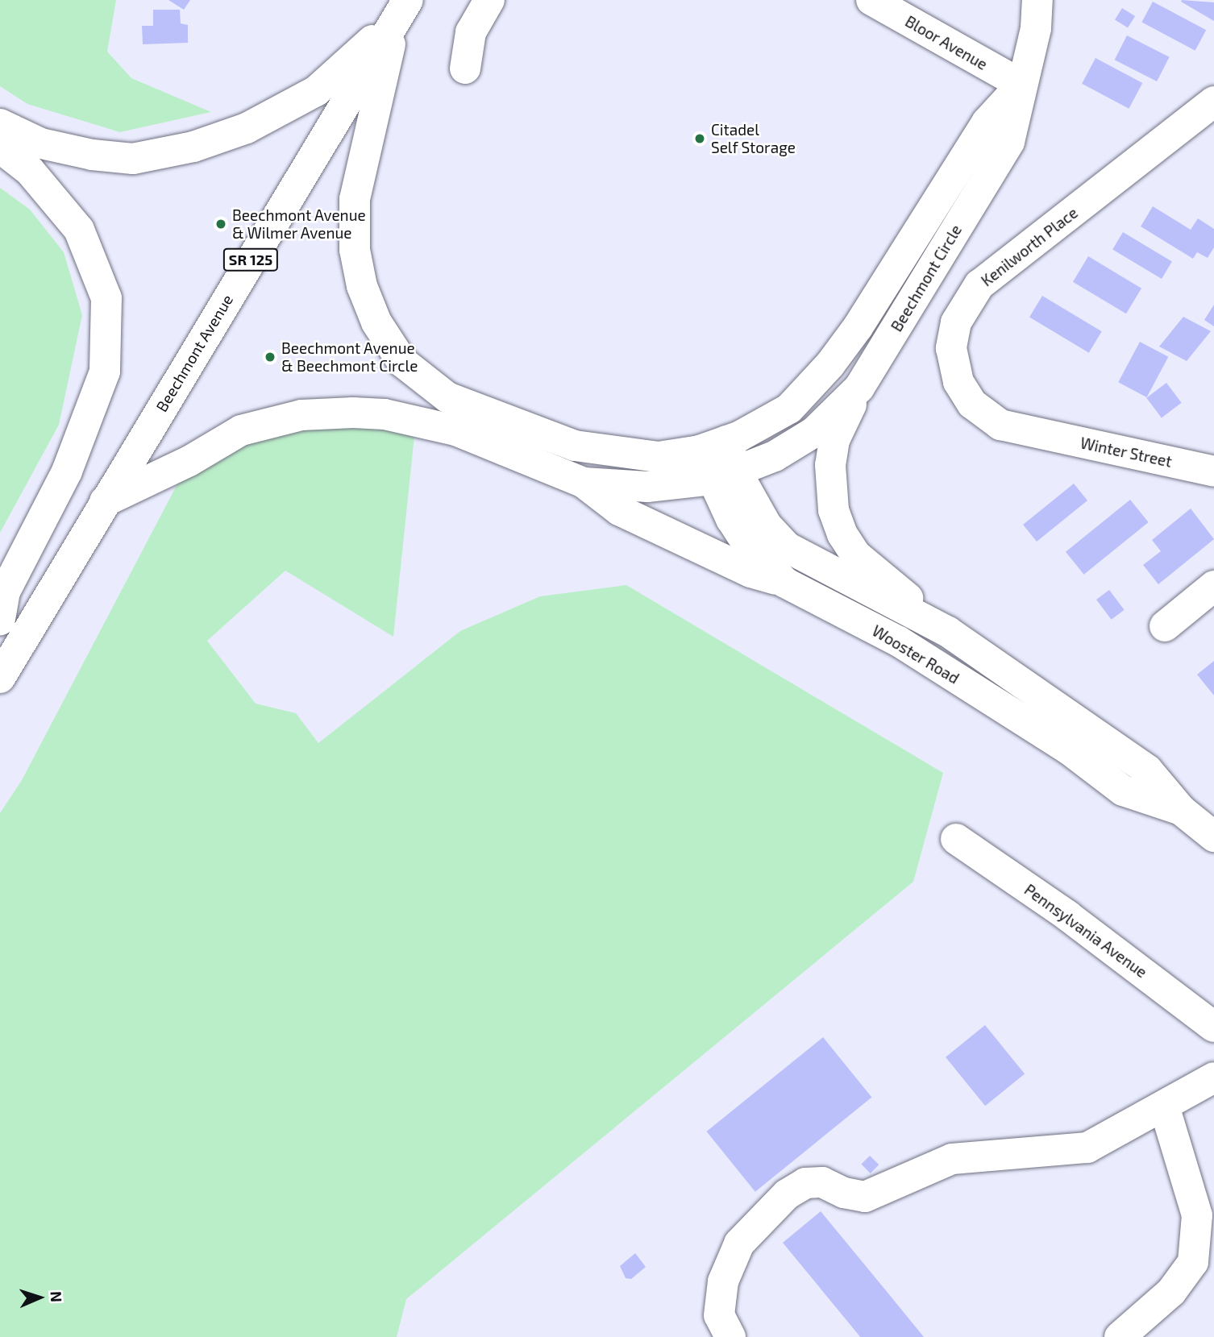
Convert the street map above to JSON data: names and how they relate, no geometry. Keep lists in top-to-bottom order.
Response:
{
  "streets": {
    "main road": [
      "Bloor Avenue",
      "Kenilworth Place",
      "SR 125",
      "Beechmont Circle",
      "Beechmont Avenue",
      "Winter Street",
      "Wooster Road",
      "Pennsylvania Avenue"
    ]
  },
  "crossings": [
    ["Bloor Avenue", "Beechmont Circle"],
    ["Kenilworth Place", "Winter Street"],
    ["Beechmont Circle", "Wooster Road"]
  ],
  "places": ["Citadel Self Storage", "Beechmont Avenue & Wilmer Avenue", "Beechmont Avenue & Beechmont Circle"],
  "north": "right"
}
